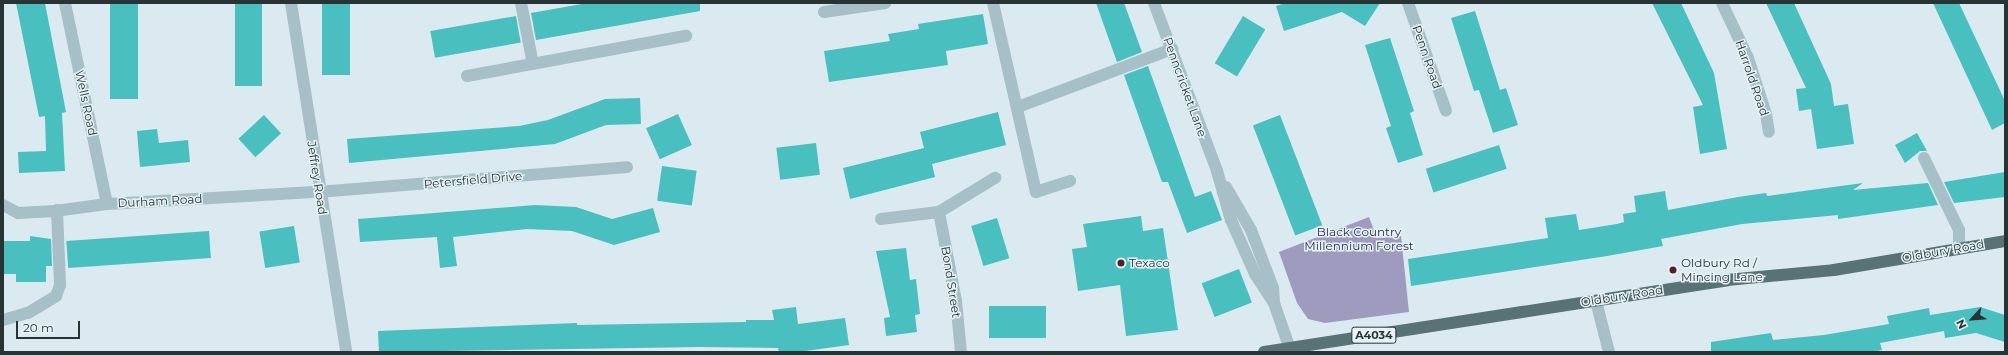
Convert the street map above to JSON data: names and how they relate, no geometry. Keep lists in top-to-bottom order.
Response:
{
  "streets": {
    "main road": ["Oldbury Road", "A4034"],
    "street": [
      "Penn Road",
      "Harrold Road",
      "Penncricket Lane",
      "Wells Road",
      "Jeffrey Road",
      "Petersfield Drive",
      "Durham Road",
      "Bond Street"
    ]
  },
  "crossings": [
    ["Penncricket Lane", "Oldbury Road"],
    ["Wells Road", "Durham Road"],
    ["Jeffrey Road", "Petersfield Drive"],
    ["Jeffrey Road", "Durham Road"],
    ["Petersfield Drive", "Durham Road"]
  ],
  "parks": ["Black Country Millennium Forest"],
  "places": ["Texaco", "Oldbury Rd / Mincing Lane"],
  "scale_bar": "20 m",
  "north": "bottom left"
}
